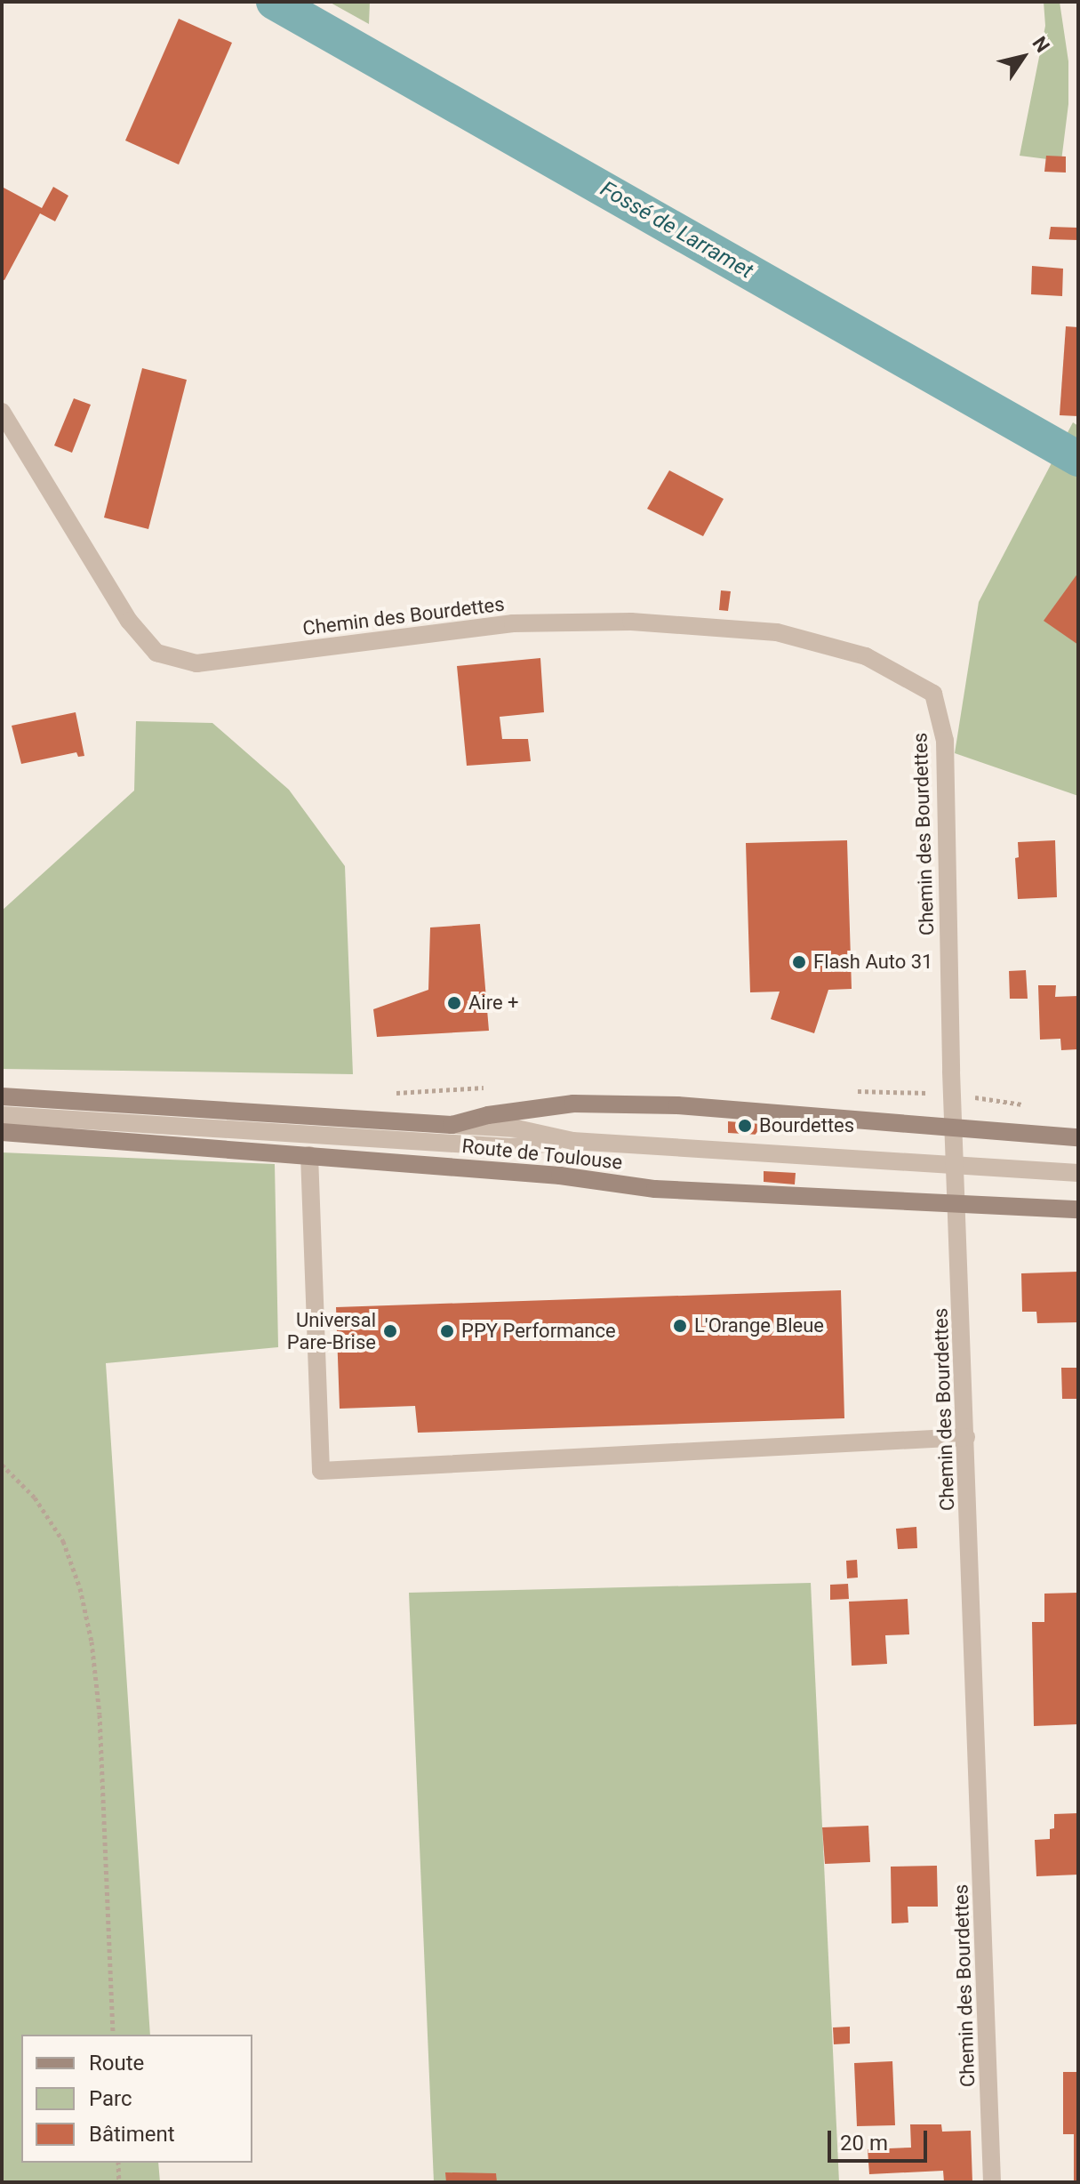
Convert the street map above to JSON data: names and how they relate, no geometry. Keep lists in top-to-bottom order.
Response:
{
  "streets": {
    "main road": ["Route de Toulouse"],
    "street": ["Chemin des Bourdettes"]
  },
  "crossings": [
    ["Chemin des Bourdettes", "Route de Toulouse"]
  ],
  "water": ["Fossé de Larramet"],
  "places": [
    "Flash Auto 31",
    "Aire +",
    "Bourdettes",
    "L'Orange Bleue",
    "Universal Pare-Brise",
    "PPY Performance"
  ],
  "legend": ["Route", "Parc", "Bâtiment"],
  "scale_bar": "20 m",
  "north": "top right"
}
